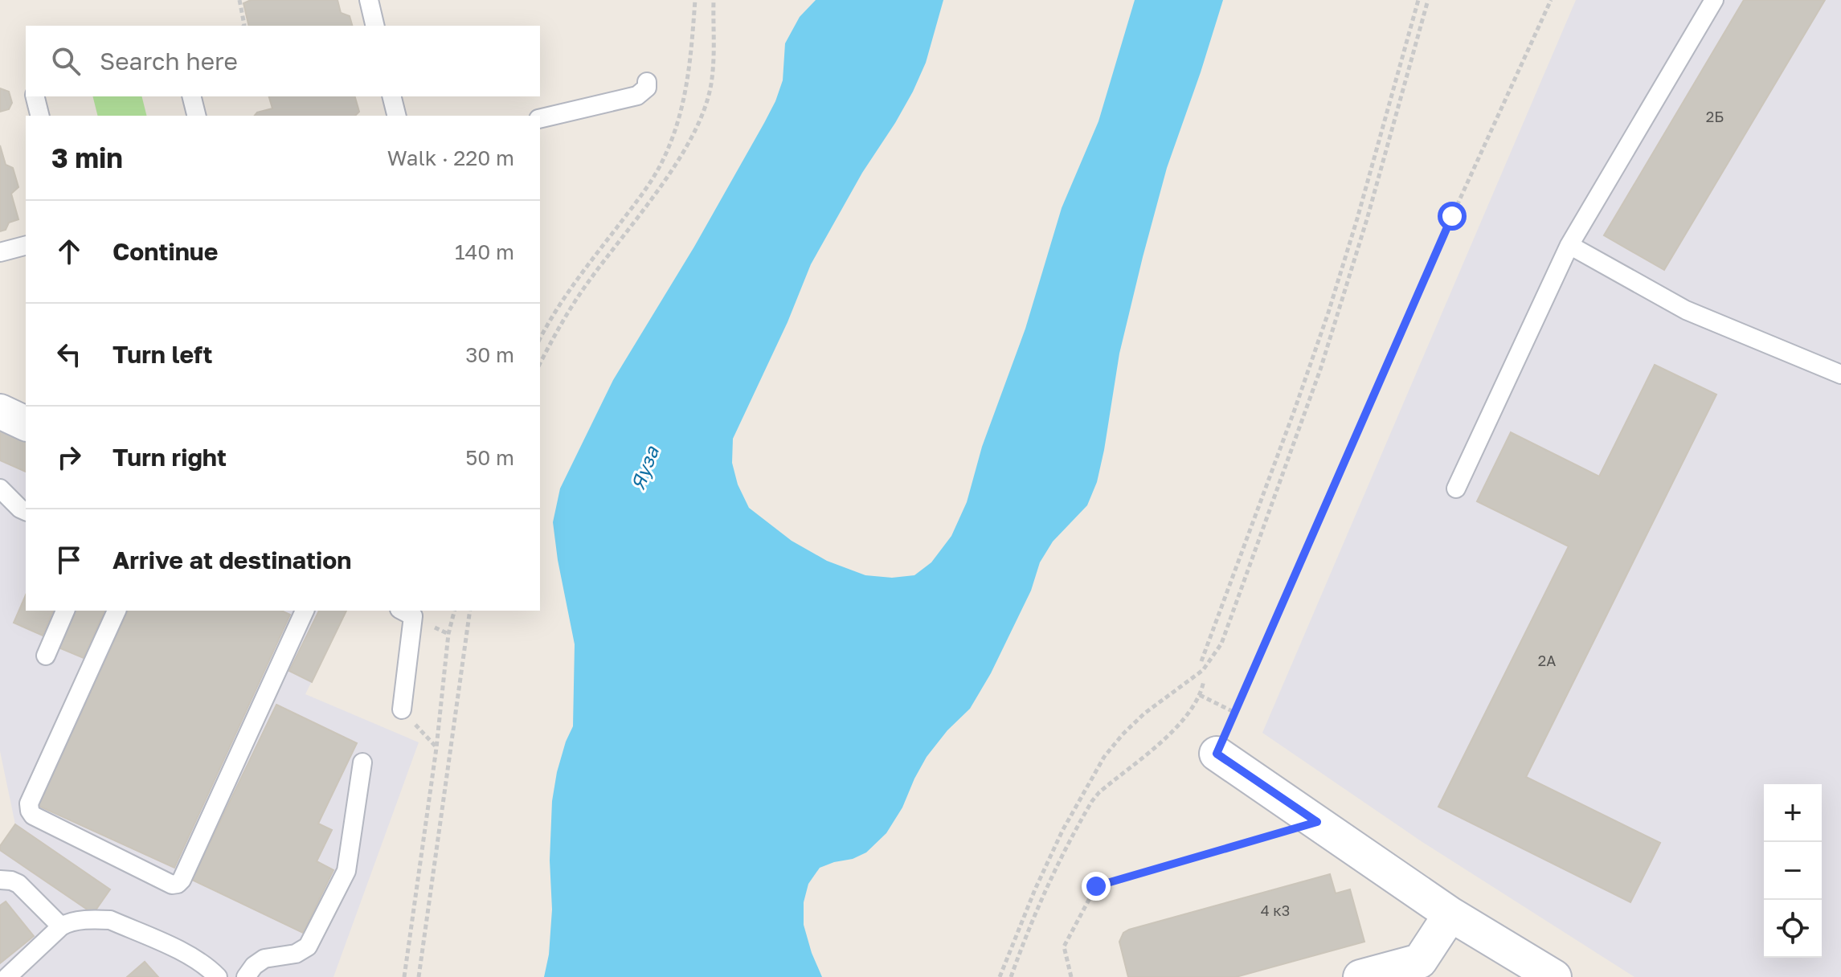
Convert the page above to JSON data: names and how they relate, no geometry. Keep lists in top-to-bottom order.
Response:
{
  "water": ["Яуза"],
  "house_numbers": ["2Б", "2А", "4 к3"],
  "page": {
    "search": "Search here",
    "heading": ["3 min", "Walk · 220 m"],
    "list": [
      ["Continue", "140 m"],
      ["Turn left", "30 m"],
      ["Turn right", "50 m"],
      "Arrive at destination"
    ],
    "map_buttons": ["+", "−"]
  }
}
